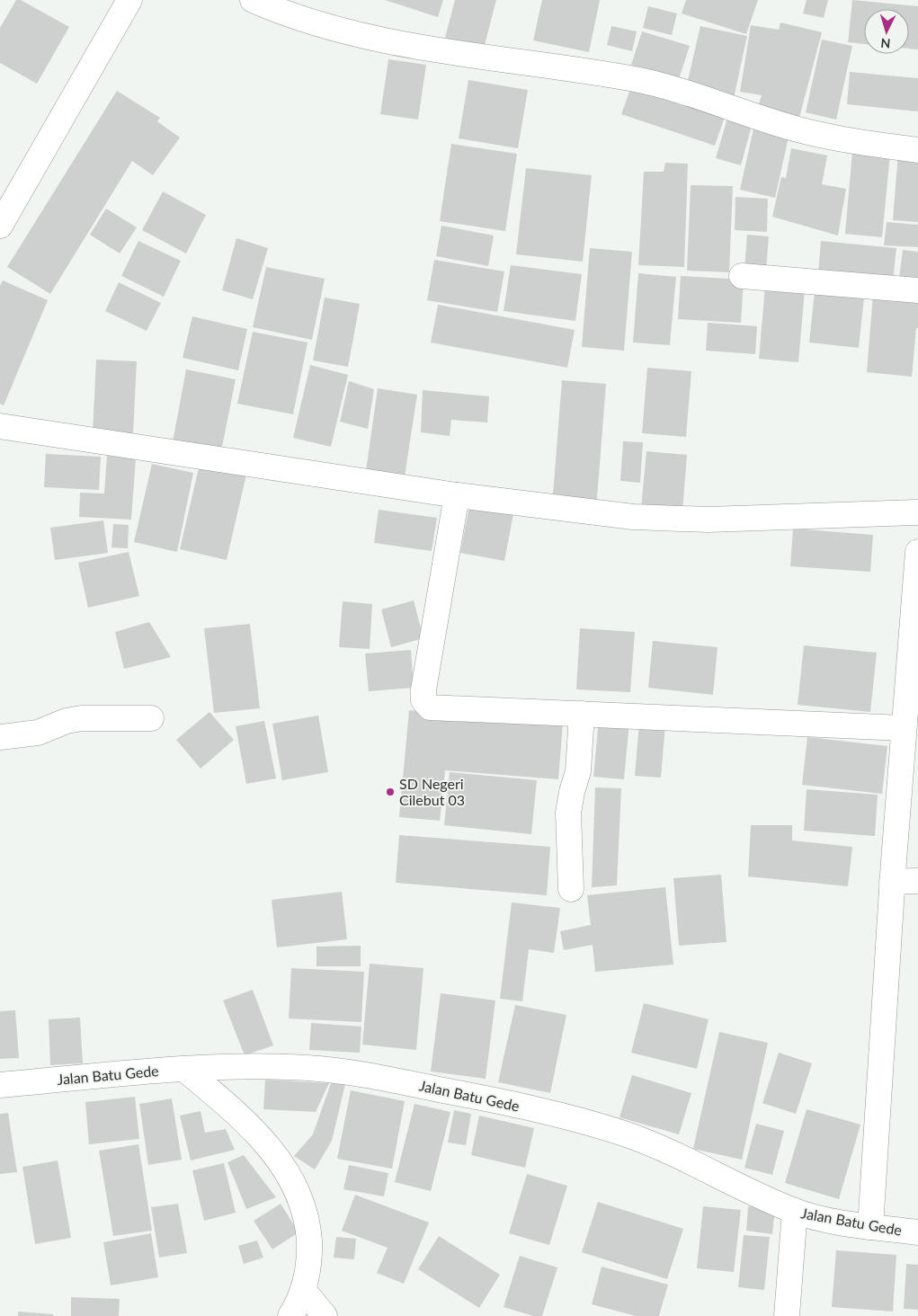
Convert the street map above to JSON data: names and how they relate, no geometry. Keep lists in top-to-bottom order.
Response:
{
  "streets": {
    "street": ["Jalan Batu Gede"]
  },
  "places": ["SD Negeri Cilebut 03"],
  "north": "bottom"
}
